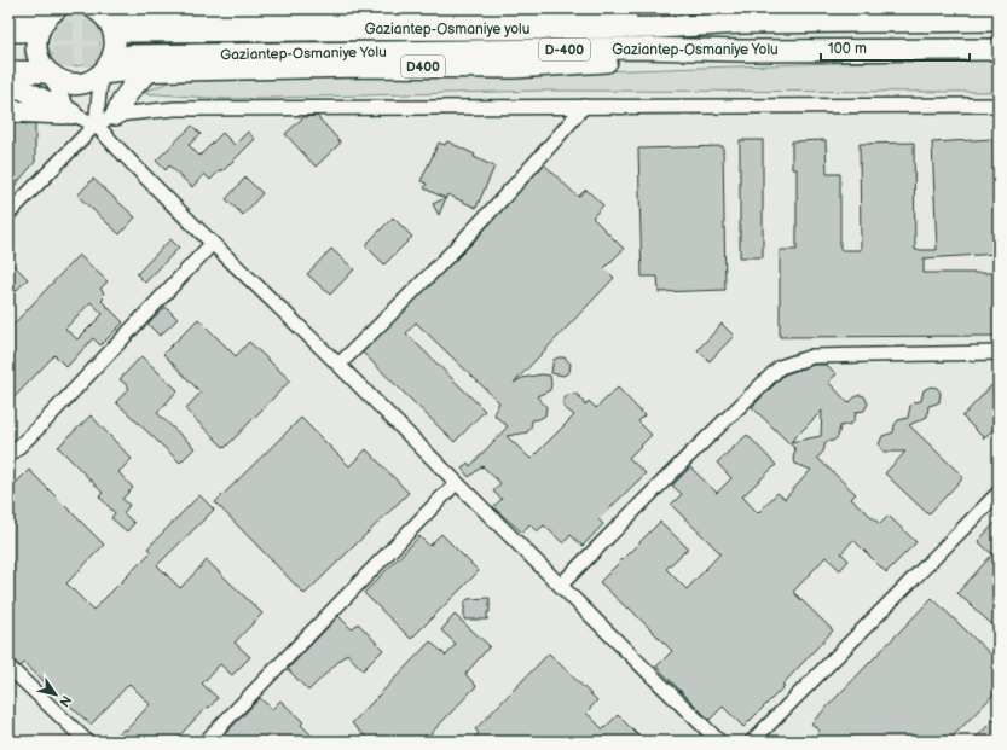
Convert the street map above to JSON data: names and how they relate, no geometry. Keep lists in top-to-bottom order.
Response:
{
  "streets": {
    "highway": [
      "Gaziantep-Osmaniye yolu",
      "D-400",
      "Gaziantep-Osmaniye Yolu",
      "D400"
    ]
  },
  "crossings": [
    ["Gaziantep-Osmaniye Yolu", "D400"]
  ],
  "scale_bar": "100 m",
  "north": "bottom right"
}
